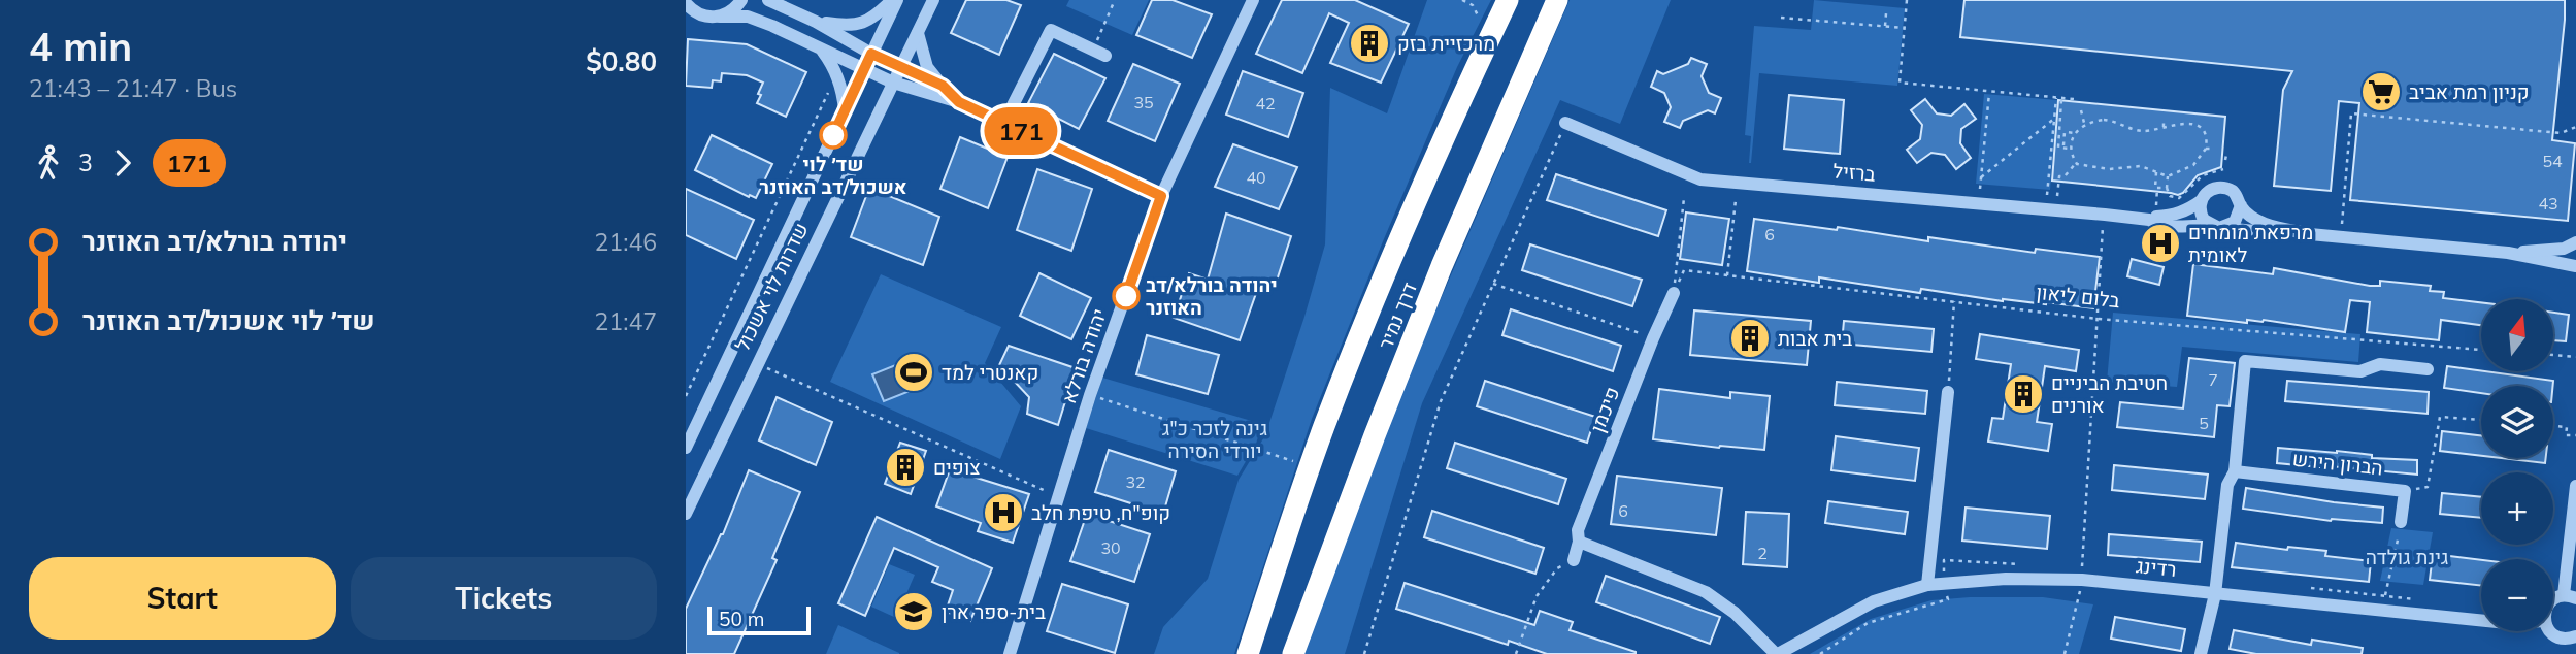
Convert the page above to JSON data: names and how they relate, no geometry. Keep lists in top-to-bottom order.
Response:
{
  "streets": {
    "highway": ["דרך נמיר"],
    "street": [
      "ברזיל",
      "שדרות לוי אשכול",
      "יהודה בורלא",
      "פיכמן",
      "הברון הירש",
      "רדינג"
    ],
    "path": ["בלום ליאון"]
  },
  "crossings": [
    ["בלום ליאון", "פיכמן"]
  ],
  "parks": ["גינה לזכר כ\"ג יורדי הסירה", "גינת גולדה"],
  "places": {
    "building": [
      "מרכזיית בזק",
      "בית אבות",
      "חטיבת הביניים אורנים",
      "צופים"
    ],
    "supermarket": ["קניון רמת אביב"],
    "other": ["שד׳ לוי אשכול/דב האוזנר", "יהודה בורלא/דב האוזנר"],
    "hospital": ["מרפאת מומחים לאומית", "קופ\"ח, טיפת חלב"],
    "sports": ["קאנטרי למד"],
    "school or university": ["בית-ספר ארן"]
  },
  "lines": ["bus line 171"],
  "house_numbers": [
    "35",
    "42",
    "54",
    "40",
    "43",
    "6",
    "7",
    "5",
    "32",
    "6",
    "30",
    "2"
  ],
  "scale_bar": "50 m",
  "north": "top",
  "page": {
    "heading": ["4 min", "21:43 – 21:47 · Bus", "$0.80"],
    "on_map": "171",
    "legs": ["3", "171"],
    "list": [
      {
        "name": "יהודה בורלא/דב האוזנר",
        "value": "21:46"
      },
      {
        "name": "שד׳ לוי אשכול/דב האוזנר",
        "value": "21:47"
      }
    ],
    "map_buttons": ["+", "−"],
    "buttons": ["Start", "Tickets"],
    "scale": "50 m"
  }
}
